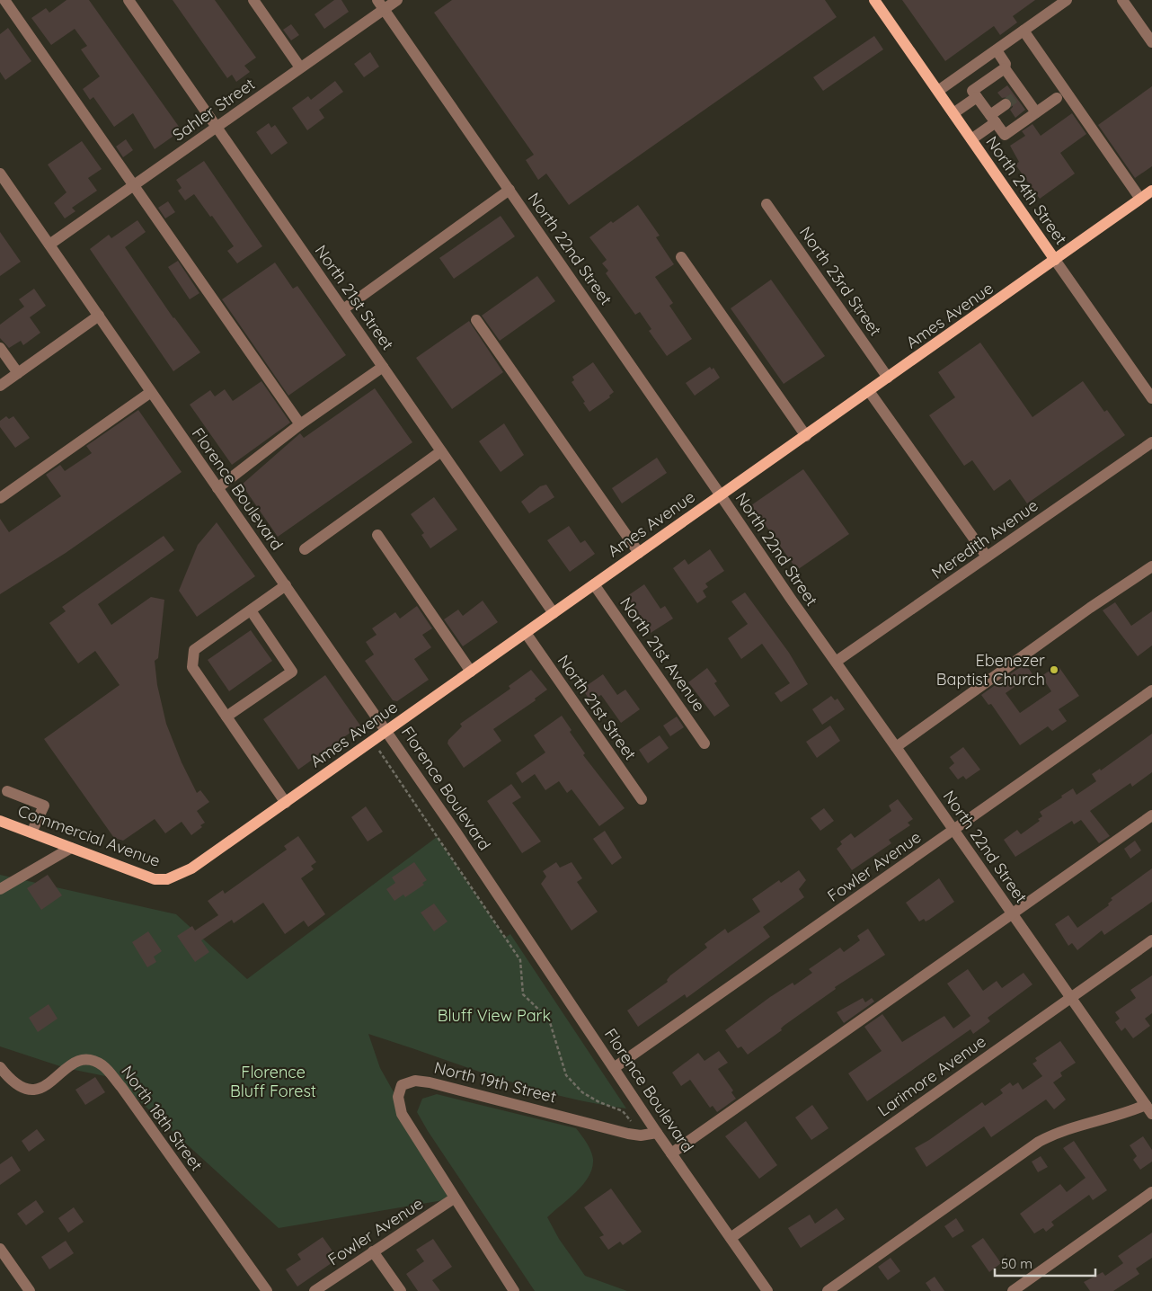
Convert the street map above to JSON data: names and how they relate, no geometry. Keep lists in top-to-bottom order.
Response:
{
  "streets": {
    "main road": ["North 24th Street", "Ames Avenue", "Commercial Avenue"],
    "street": [
      "Sahler Street",
      "North 22nd Street",
      "North 23rd Street",
      "North 21st Street",
      "Florence Boulevard",
      "Meredith Avenue",
      "North 21st Avenue",
      "Fowler Avenue",
      "Larimore Avenue",
      "North 19th Street",
      "North 18th Street"
    ]
  },
  "crossings": [
    ["Sahler Street", "North 22nd Street"],
    ["Sahler Street", "North 21st Street"],
    ["Sahler Street", "Florence Boulevard"],
    ["North 24th Street", "Ames Avenue"],
    ["North 22nd Street", "Ames Avenue"],
    ["North 22nd Street", "Meredith Avenue"],
    ["North 22nd Street", "Fowler Avenue"],
    ["North 22nd Street", "Larimore Avenue"],
    ["North 23rd Street", "Ames Avenue"],
    ["North 21st Street", "Ames Avenue"],
    ["Ames Avenue", "Florence Boulevard"],
    ["Ames Avenue", "North 21st Avenue"],
    ["Ames Avenue", "Commercial Avenue"],
    ["Florence Boulevard", "Fowler Avenue"],
    ["Florence Boulevard", "Larimore Avenue"],
    ["Florence Boulevard", "North 19th Street"],
    ["Fowler Avenue", "North 19th Street"]
  ],
  "parks": ["Bluff View Park", "Florence Bluff Forest"],
  "places": ["Ebenezer Baptist Church"],
  "scale_bar": "50 m"
}
